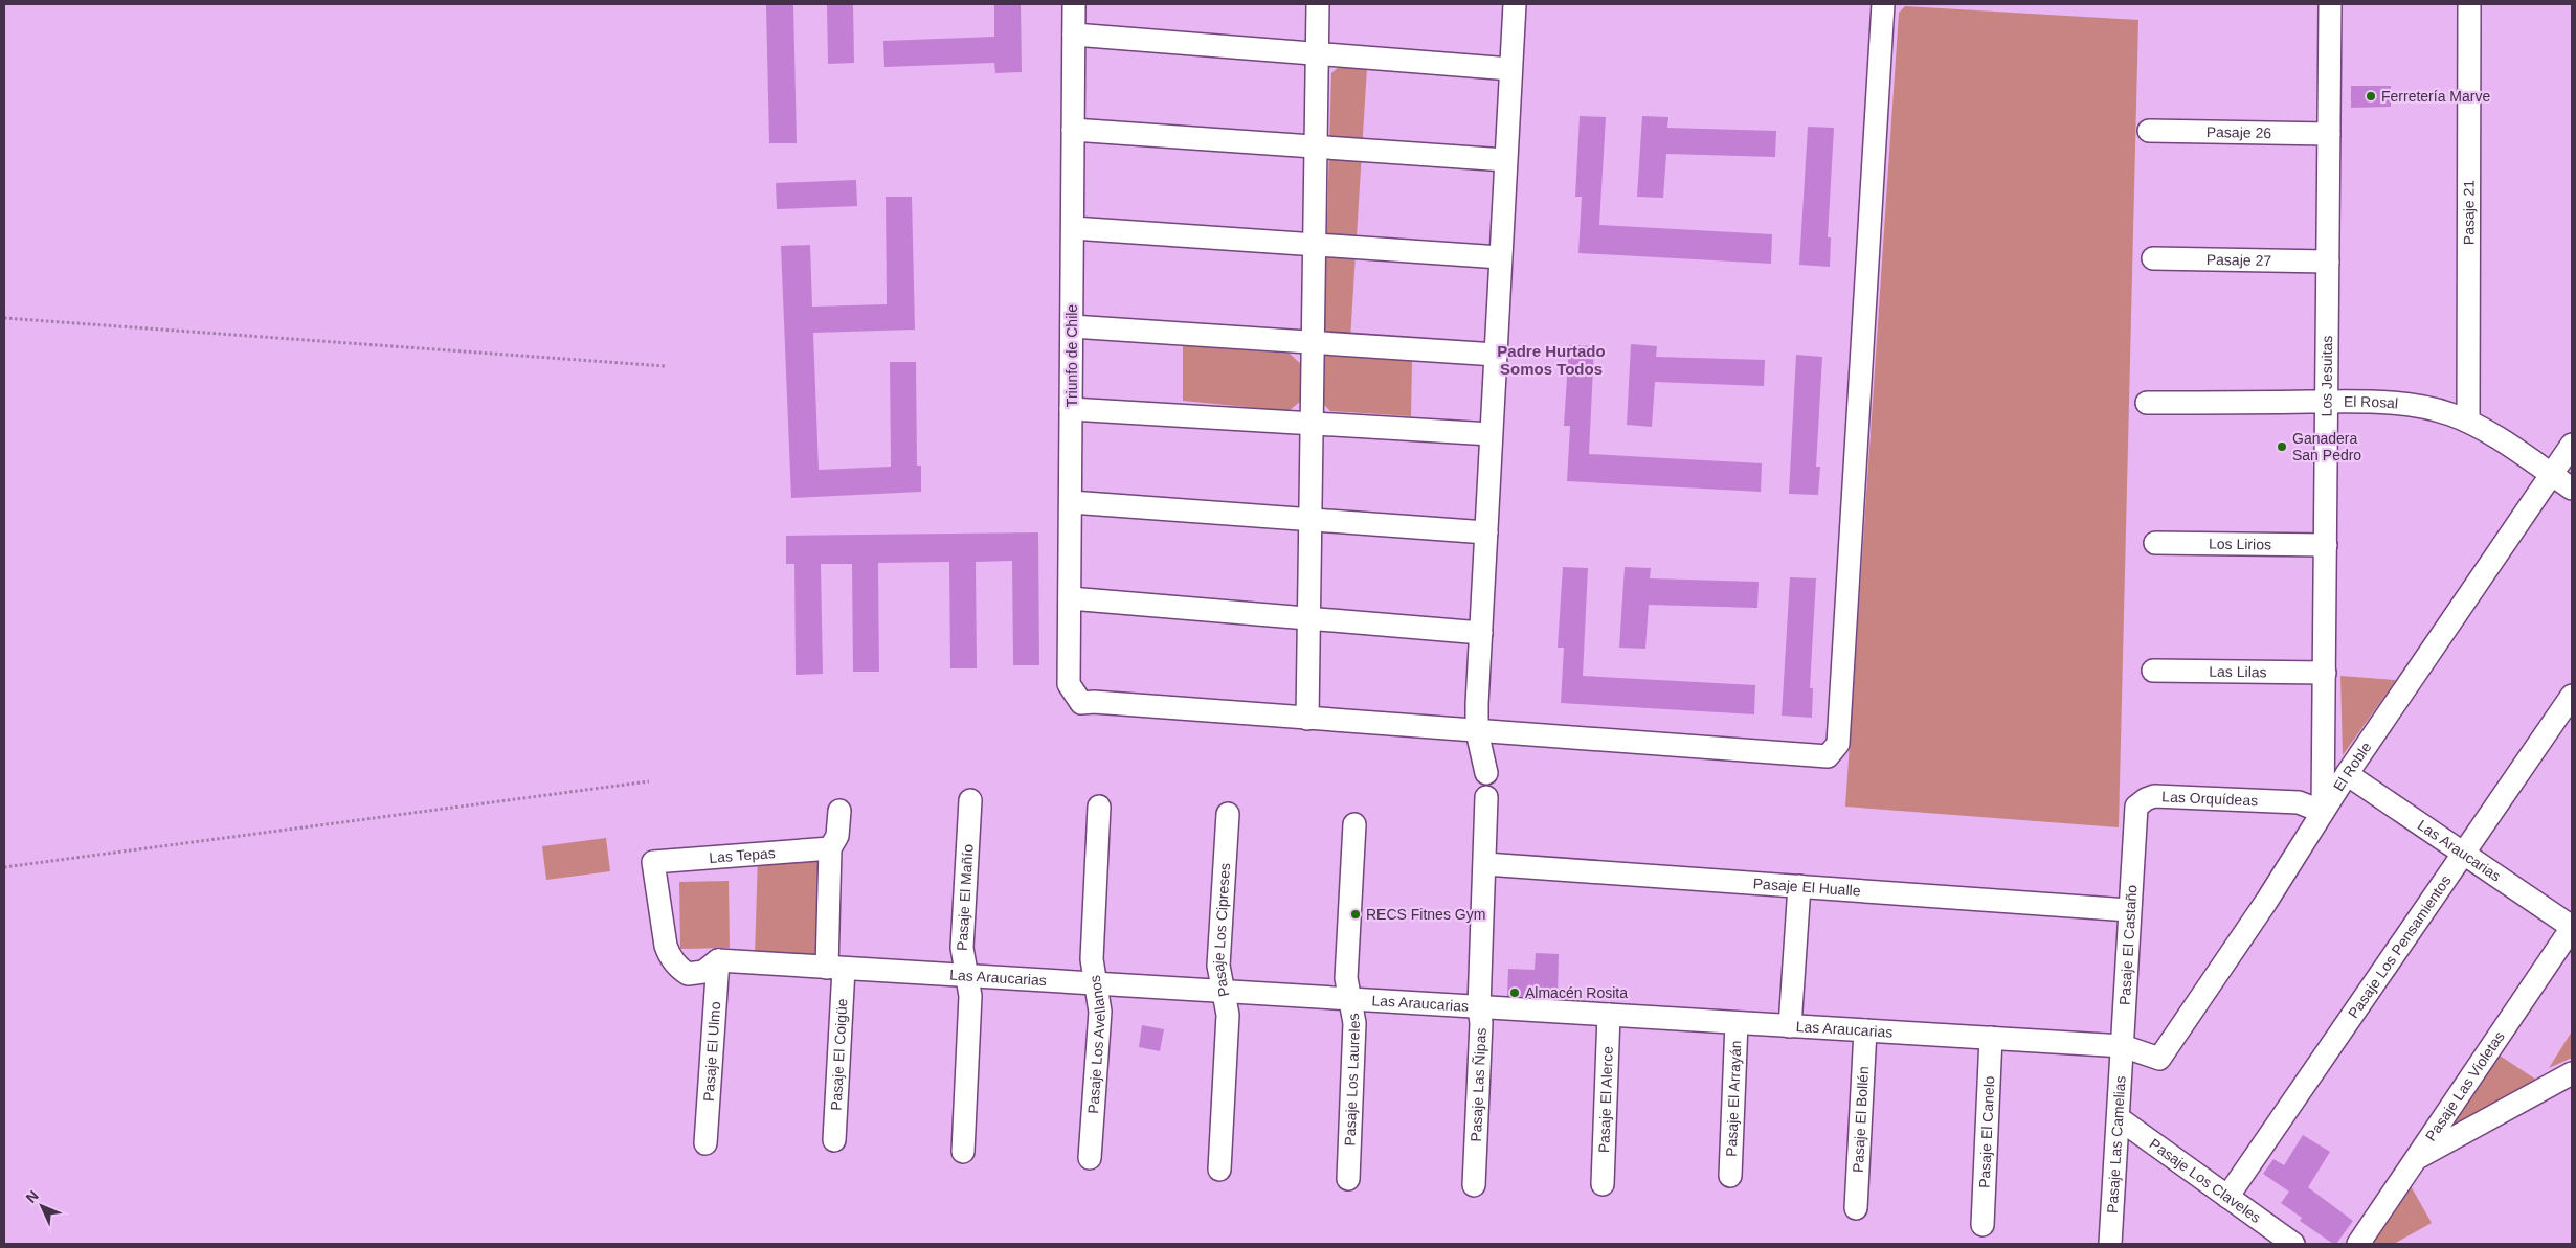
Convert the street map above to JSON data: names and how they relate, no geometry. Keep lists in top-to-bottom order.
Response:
{
  "streets": {
    "street": [
      "Pasaje 26",
      "Pasaje 21",
      "Pasaje 27",
      "Triunfo de Chile",
      "Los Jesuitas",
      "El Rosal",
      "Los Lirios",
      "Las Lilas",
      "El Roble",
      "Las Orquídeas",
      "Las Araucarias",
      "Las Tepas",
      "Pasaje El Hualle",
      "Pasaje El Mañío",
      "Pasaje Los Cipreses",
      "Pasaje El Castaño",
      "Pasaje Los Pensamientos",
      "Pasaje Los Avellanos",
      "Pasaje El Ulmo",
      "Pasaje El Coigüe",
      "Pasaje Los Laureles",
      "Pasaje Las Ñipas",
      "Pasaje Las Violetas",
      "Pasaje El Alerce",
      "Pasaje El Arrayán",
      "Pasaje El Bollén",
      "Pasaje El Canelo",
      "Pasaje Las Camelias",
      "Pasaje Los Claveles"
    ]
  },
  "crossings": [
    ["Pasaje 26", "Los Jesuitas"],
    ["Pasaje 21", "El Rosal"],
    ["Pasaje 27", "Los Jesuitas"],
    ["Los Jesuitas", "El Rosal"],
    ["Los Jesuitas", "Los Lirios"],
    ["Los Jesuitas", "Las Lilas"],
    ["Los Jesuitas", "El Roble"],
    ["Los Jesuitas", "Las Orquídeas"],
    ["El Rosal", "El Roble"],
    ["El Roble", "Las Orquídeas"],
    ["El Roble", "Las Araucarias"],
    ["El Roble", "Pasaje El Castaño"],
    ["El Roble", "Pasaje Las Camelias"],
    ["Las Orquídeas", "Pasaje El Castaño"],
    ["Las Araucarias", "Las Tepas"],
    ["Las Araucarias", "Pasaje El Mañío"],
    ["Las Araucarias", "Pasaje Los Cipreses"],
    ["Las Araucarias", "Pasaje El Castaño"],
    ["Las Araucarias", "Pasaje Los Pensamientos"],
    ["Las Araucarias", "Pasaje Los Avellanos"],
    ["Las Araucarias", "Pasaje El Ulmo"],
    ["Las Araucarias", "Pasaje El Coigüe"],
    ["Las Araucarias", "Pasaje Los Laureles"],
    ["Las Araucarias", "Pasaje Las Ñipas"],
    ["Las Araucarias", "Pasaje Las Violetas"],
    ["Las Araucarias", "Pasaje El Alerce"],
    ["Las Araucarias", "Pasaje El Arrayán"],
    ["Las Araucarias", "Pasaje El Bollén"],
    ["Las Araucarias", "Pasaje El Canelo"],
    ["Las Araucarias", "Pasaje Las Camelias"],
    ["Las Tepas", "Pasaje El Ulmo"],
    ["Las Tepas", "Pasaje El Coigüe"],
    ["Pasaje El Hualle", "Pasaje El Castaño"],
    ["Pasaje El Hualle", "Pasaje Las Ñipas"],
    ["Pasaje El Castaño", "Pasaje Las Camelias"],
    ["Pasaje Los Pensamientos", "Pasaje Los Claveles"],
    ["Pasaje Las Camelias", "Pasaje Los Claveles"]
  ],
  "districts": ["Padre Hurtado Somos Todos"],
  "places": [
    "Ferretería Marve",
    "Ganadera San Pedro",
    "RECS Fitnes Gym",
    "Almacén Rosita"
  ],
  "north": "top left"
}
